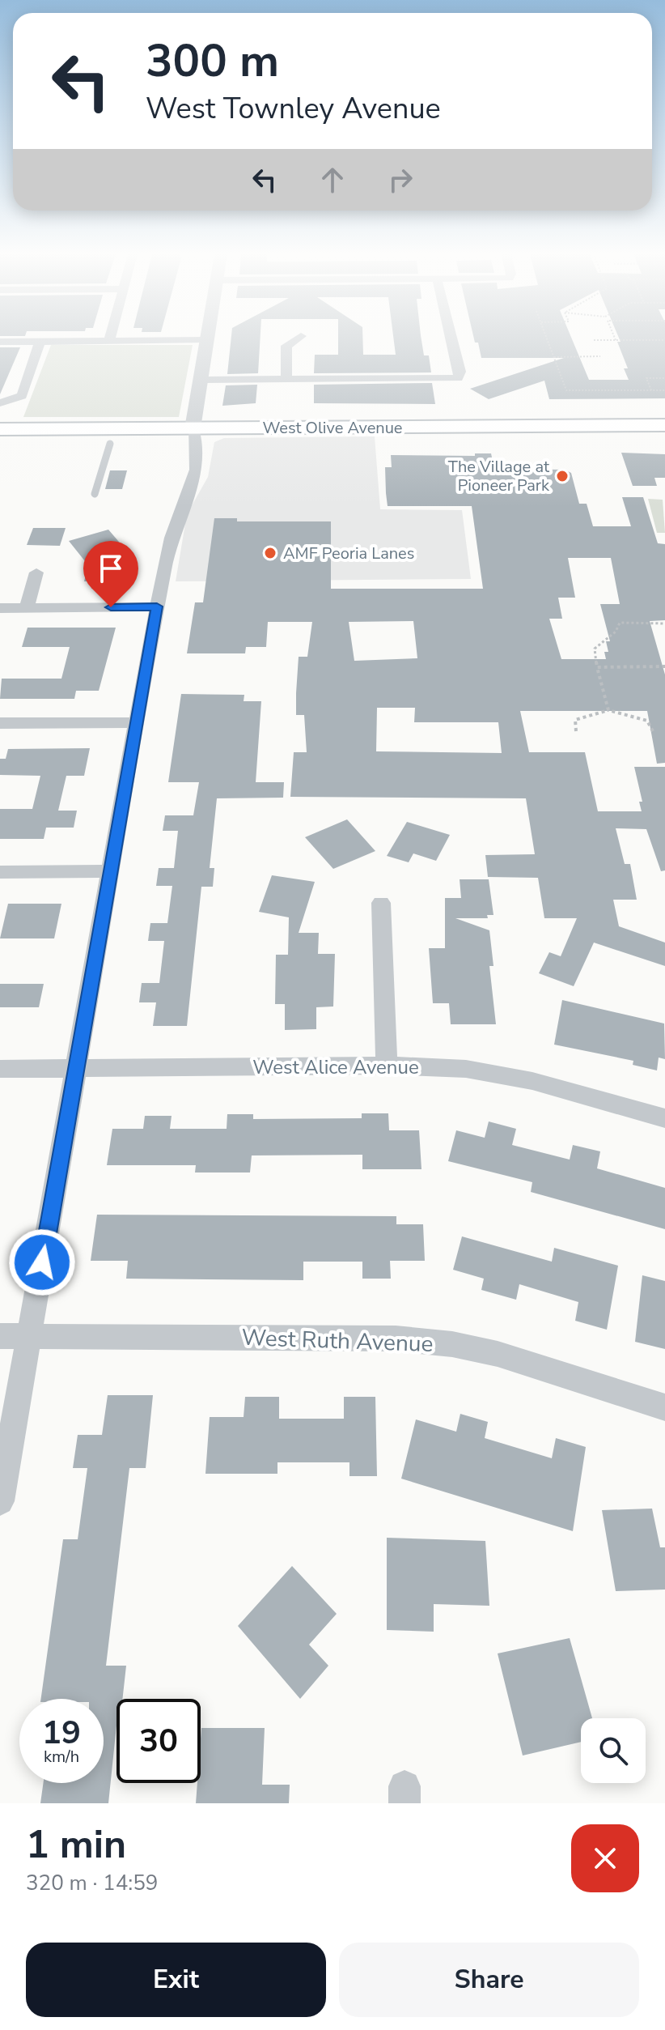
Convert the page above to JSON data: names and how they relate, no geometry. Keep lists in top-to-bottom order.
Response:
{
  "streets": {
    "main road": ["West Olive Avenue"],
    "street": ["West Alice Avenue", "West Ruth Avenue"]
  },
  "places": ["The Village at Pioneer Park", "AMF Peoria Lanes"],
  "page": {
    "turn": ["300 m", "West Townley Avenue"],
    "speed": "19 km/h",
    "limit": "30",
    "heading": ["1 min", "320 m · 14:59"],
    "buttons": ["Exit", "Share"]
  }
}
